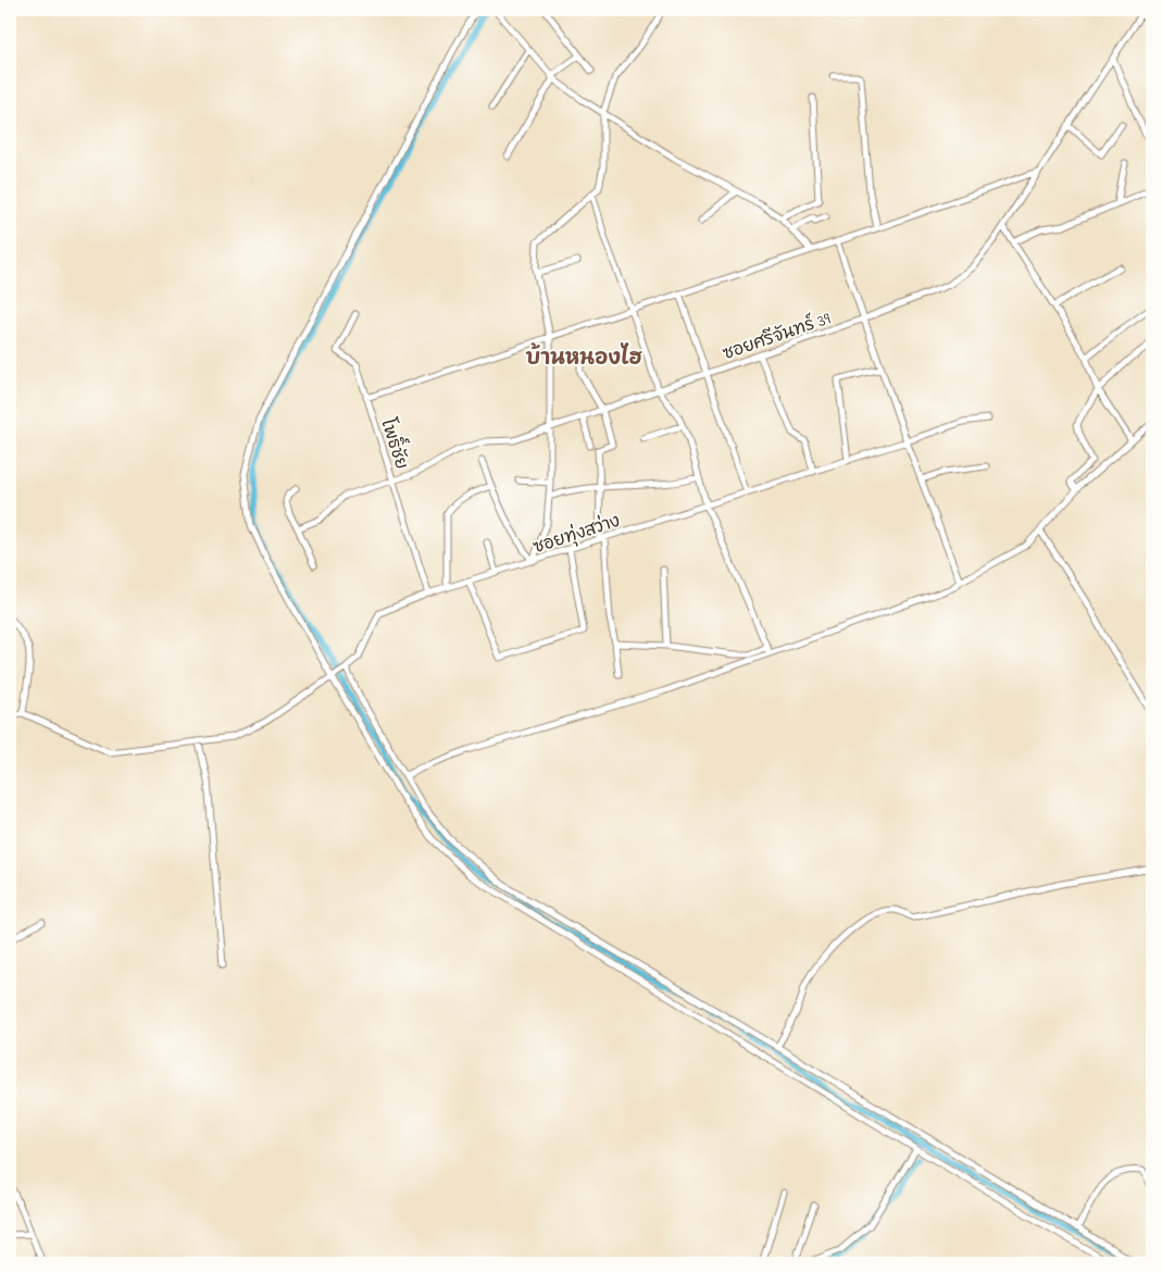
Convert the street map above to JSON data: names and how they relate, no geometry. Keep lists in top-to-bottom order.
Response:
{
  "streets": {
    "street": ["ซอยศรีจันทร์ 39", "โพธิ์ชัย", "ซอยทุ่งสว่าง"]
  },
  "crossings": [
    ["ซอยศรีจันทร์ 39", "โพธิ์ชัย"],
    ["โพธิ์ชัย", "ซอยทุ่งสว่าง"]
  ],
  "districts": ["บ้านหนองไฮ"]
}
